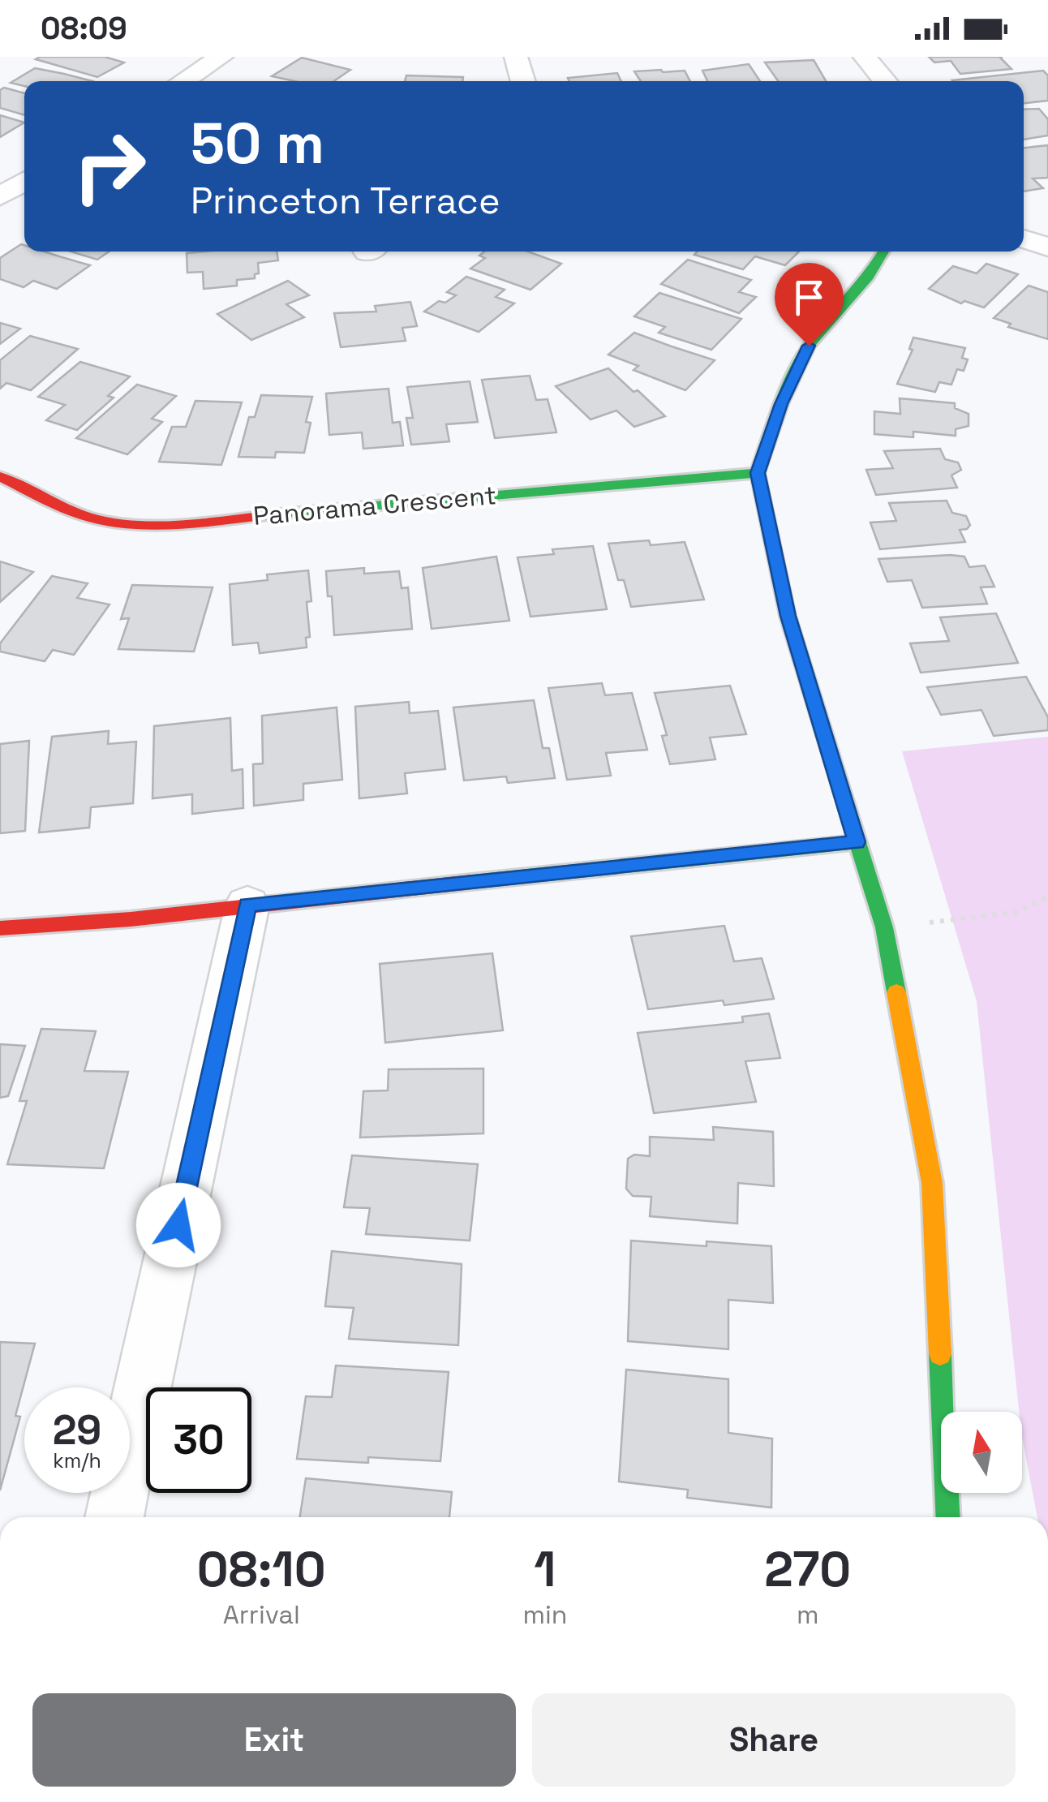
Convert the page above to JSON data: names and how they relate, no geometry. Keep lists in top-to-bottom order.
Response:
{
  "streets": {
    "street": ["Panorama Crescent"]
  },
  "north": "top",
  "page": {
    "status": "08:09",
    "turn": ["50 m", "Princeton Terrace"],
    "speed": "29 km/h",
    "limit": "30",
    "eta": [
      "08:10",
      "Arrival",
      "1",
      "min",
      "270",
      "m"
    ],
    "buttons": ["Exit", "Share"]
  }
}
